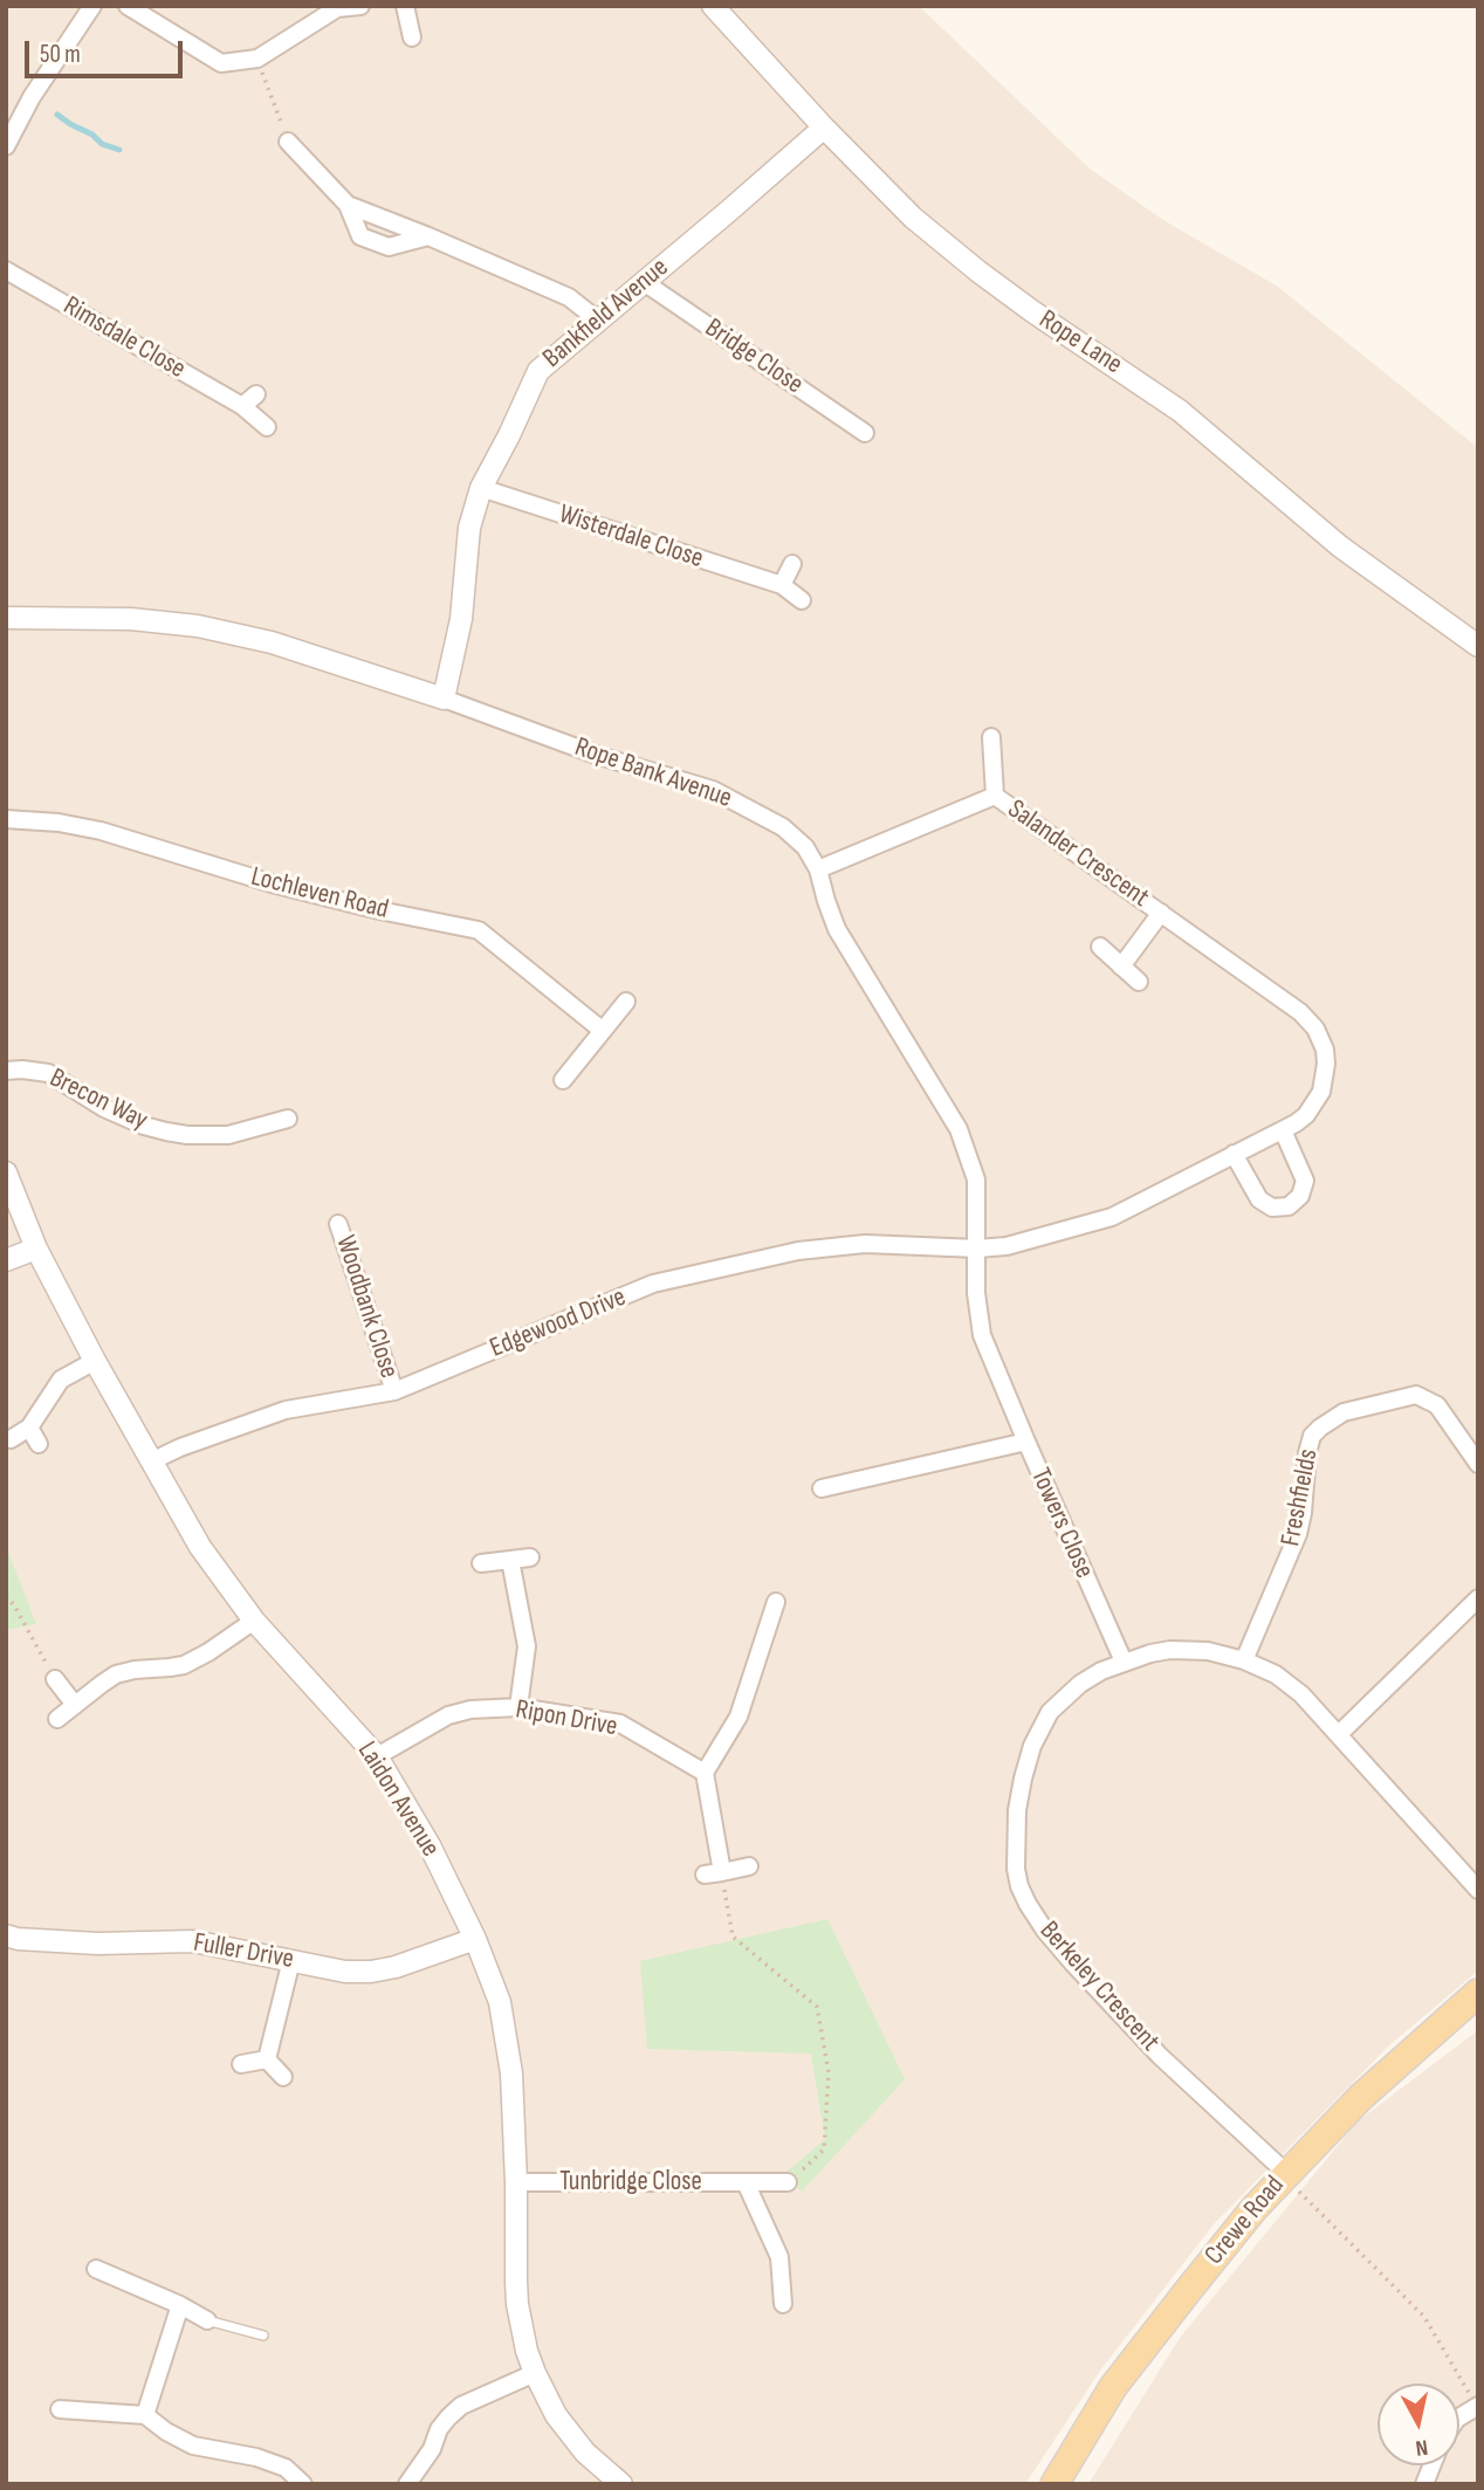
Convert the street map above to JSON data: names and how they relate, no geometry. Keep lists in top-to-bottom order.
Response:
{
  "streets": {
    "main road": ["Crewe Road"],
    "street": [
      "Bankfield Avenue",
      "Rimsdale Close",
      "Rope Lane",
      "Bridge Close",
      "Wisterdale Close",
      "Rope Bank Avenue",
      "Salander Crescent",
      "Lochleven Road",
      "Brecon Way",
      "Woodbank Close",
      "Edgewood Drive",
      "Freshfields",
      "Towers Close",
      "Ripon Drive",
      "Laidon Avenue",
      "Fuller Drive",
      "Berkeley Crescent",
      "Tunbridge Close"
    ]
  },
  "crossings": [
    ["Bankfield Avenue", "Rope Lane"],
    ["Bankfield Avenue", "Bridge Close"],
    ["Bankfield Avenue", "Wisterdale Close"],
    ["Bankfield Avenue", "Rope Bank Avenue"],
    ["Rope Bank Avenue", "Salander Crescent"],
    ["Rope Bank Avenue", "Edgewood Drive"],
    ["Rope Bank Avenue", "Towers Close"],
    ["Salander Crescent", "Edgewood Drive"],
    ["Woodbank Close", "Edgewood Drive"],
    ["Edgewood Drive", "Laidon Avenue"],
    ["Freshfields", "Berkeley Crescent"],
    ["Towers Close", "Berkeley Crescent"],
    ["Ripon Drive", "Laidon Avenue"],
    ["Laidon Avenue", "Fuller Drive"],
    ["Laidon Avenue", "Tunbridge Close"],
    ["Berkeley Crescent", "Crewe Road"]
  ],
  "scale_bar": "50 m",
  "north": "bottom"
}
